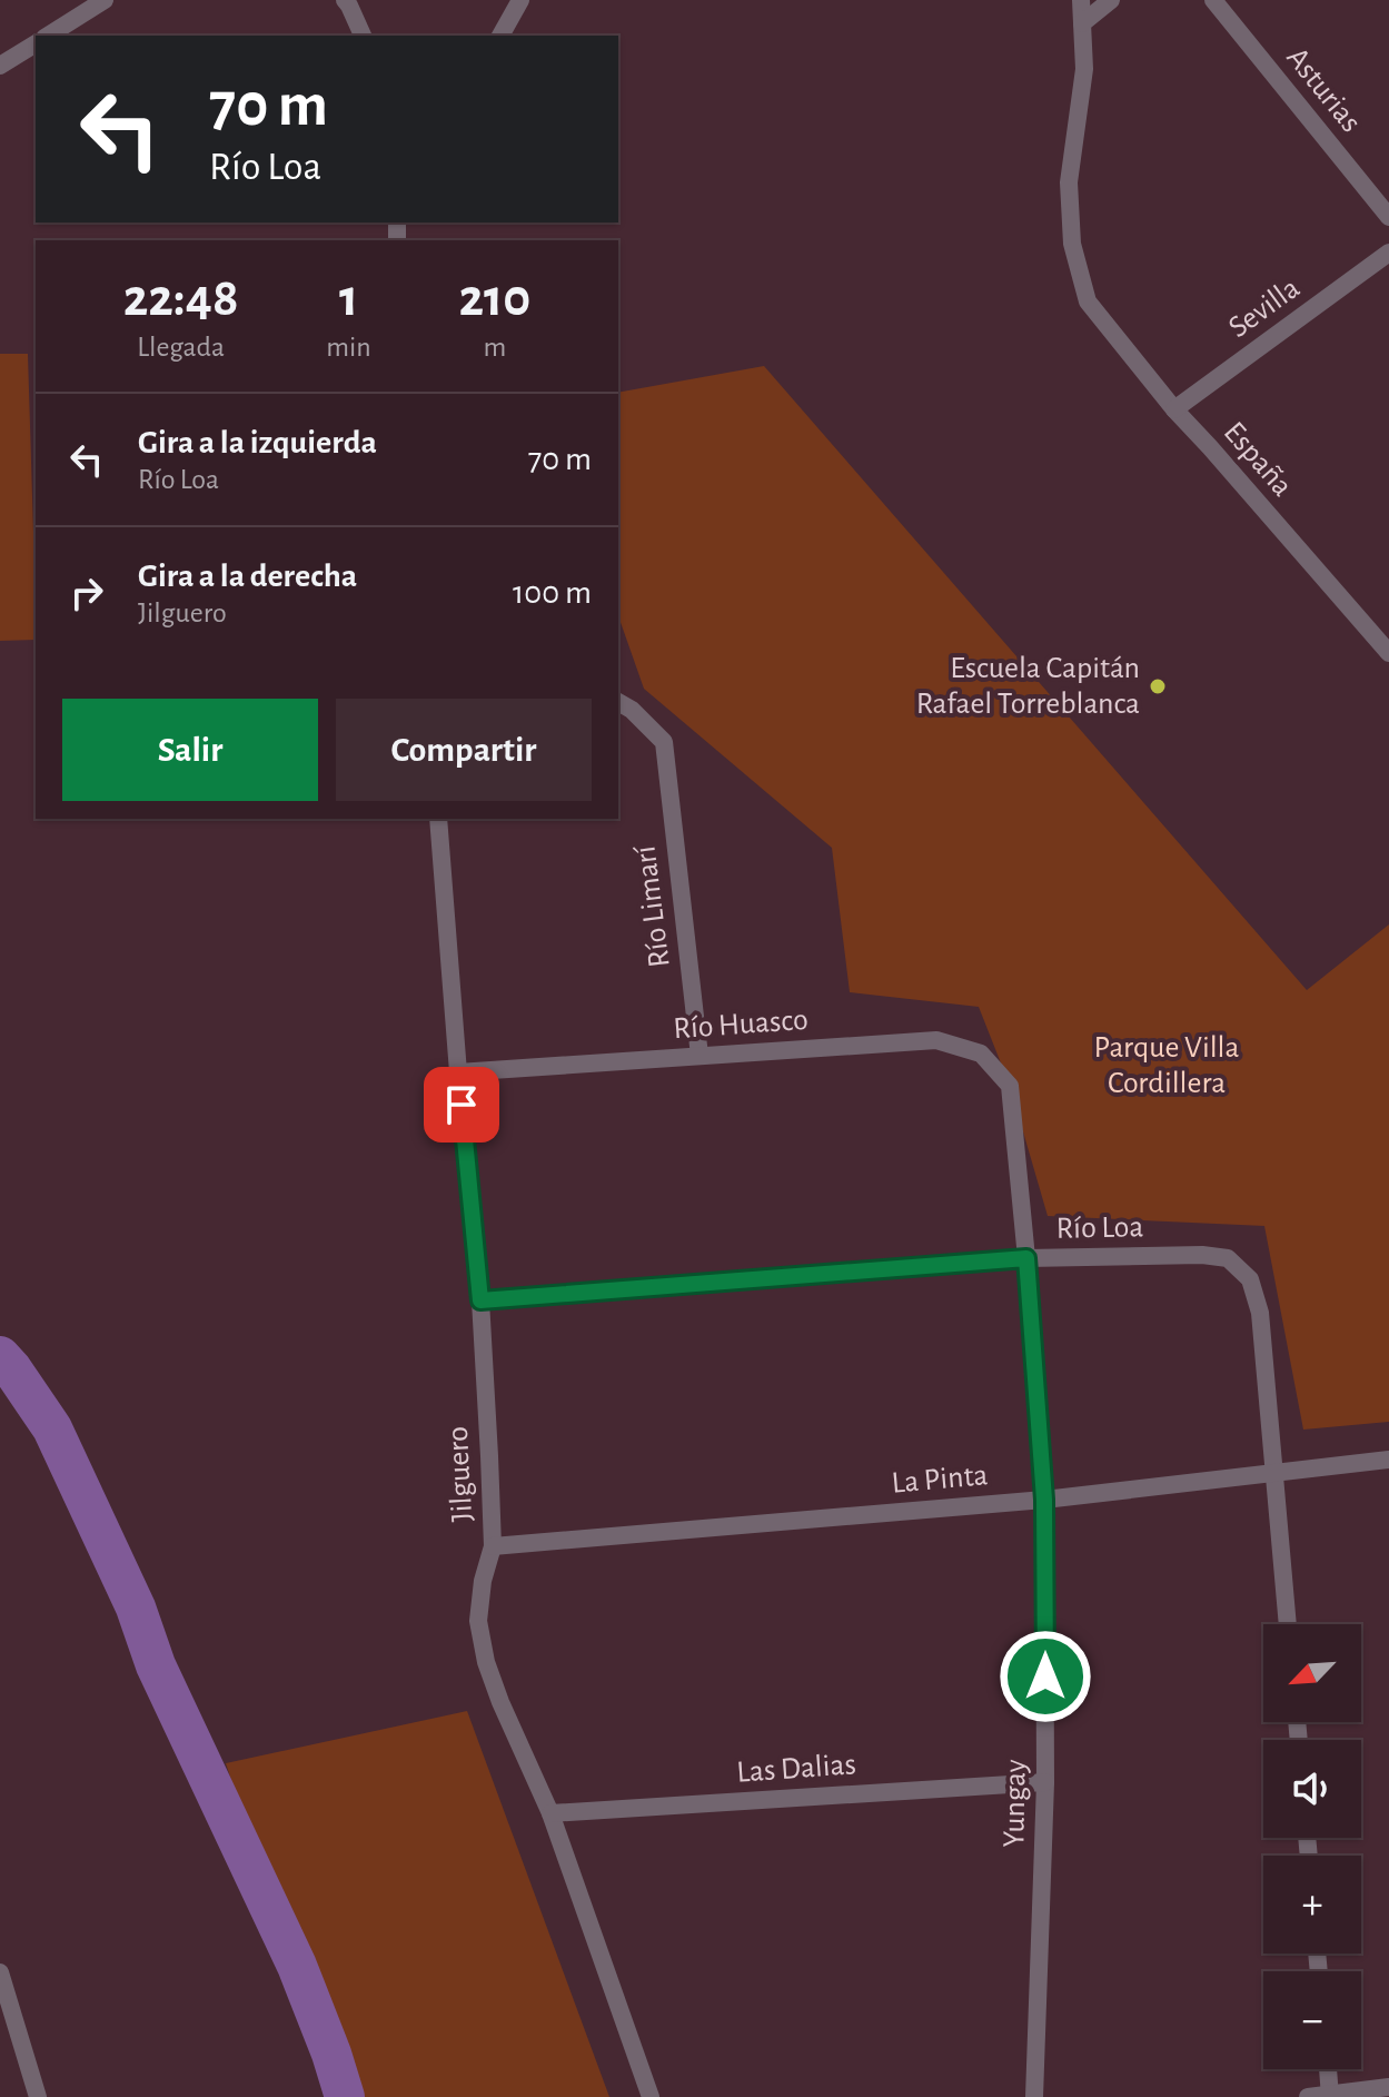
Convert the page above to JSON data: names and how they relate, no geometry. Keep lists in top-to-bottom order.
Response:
{
  "streets": {
    "street": [
      "Asturias",
      "Sevilla",
      "España",
      "Río Limarí",
      "Río Huasco",
      "Río Loa",
      "Jilguero",
      "La Pinta",
      "Las Dalias",
      "Yungay"
    ]
  },
  "crossings": [
    ["Sevilla", "España"],
    ["Río Limarí", "Río Huasco"],
    ["Río Huasco", "Jilguero"],
    ["Río Huasco", "Yungay"],
    ["Río Loa", "Jilguero"],
    ["Río Loa", "La Pinta"],
    ["Río Loa", "Yungay"],
    ["Jilguero", "La Pinta"],
    ["Jilguero", "Las Dalias"],
    ["La Pinta", "Yungay"],
    ["Las Dalias", "Yungay"]
  ],
  "parks": ["Parque Villa Cordillera"],
  "places": ["Escuela Capitán Rafael Torreblanca"],
  "north": "bottom left",
  "page": {
    "turn": ["70 m", "Río Loa"],
    "eta": [
      "22:48",
      "Llegada",
      "1",
      "min",
      "210",
      "m"
    ],
    "list": [
      {
        "name": "Gira a la izquierda",
        "note": "Río Loa",
        "value": "70 m"
      },
      {
        "name": "Gira a la derecha",
        "note": "Jilguero",
        "value": "100 m"
      }
    ],
    "buttons": ["Salir", "Compartir"],
    "map_buttons": ["+", "−"]
  }
}
